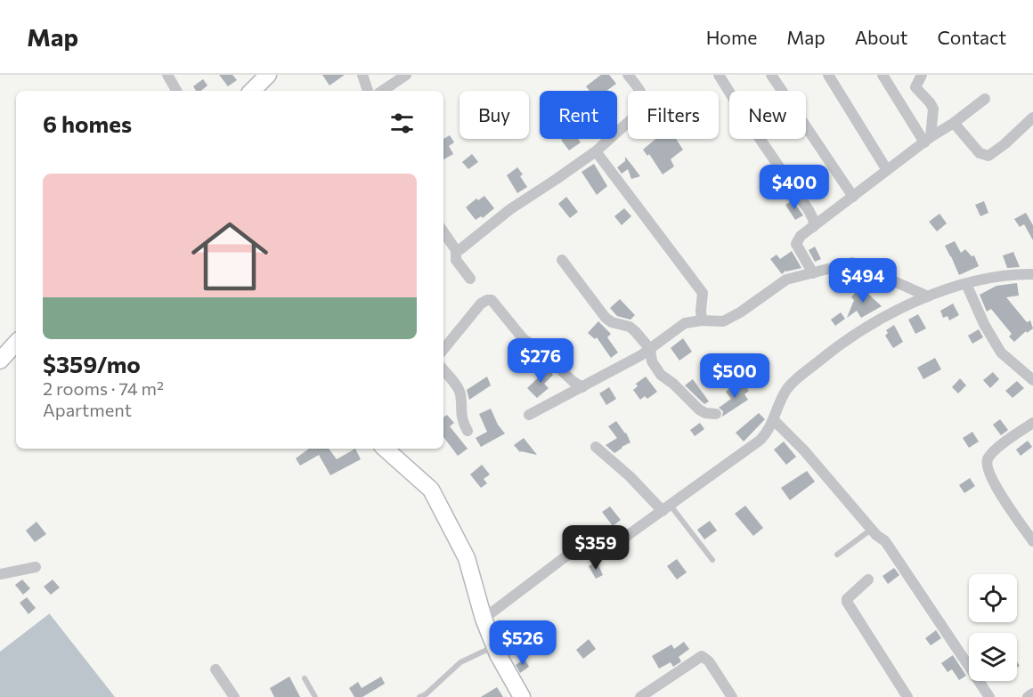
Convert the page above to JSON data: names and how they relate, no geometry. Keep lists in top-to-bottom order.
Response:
{
  "page": {
    "header": "Map",
    "nav": [
      "Home",
      "Map",
      "About",
      "Contact"
    ],
    "chip": [
      "Buy",
      "Rent",
      "Filters",
      "New"
    ],
    "heading": "6 homes",
    "list": [
      {
        "name": "$359/mo",
        "note": "2 rooms · 74 m² · Apartment"
      }
    ],
    "price": [
      "$400",
      "$494",
      "$276",
      "$500",
      "$359",
      "$526"
    ]
  }
}
